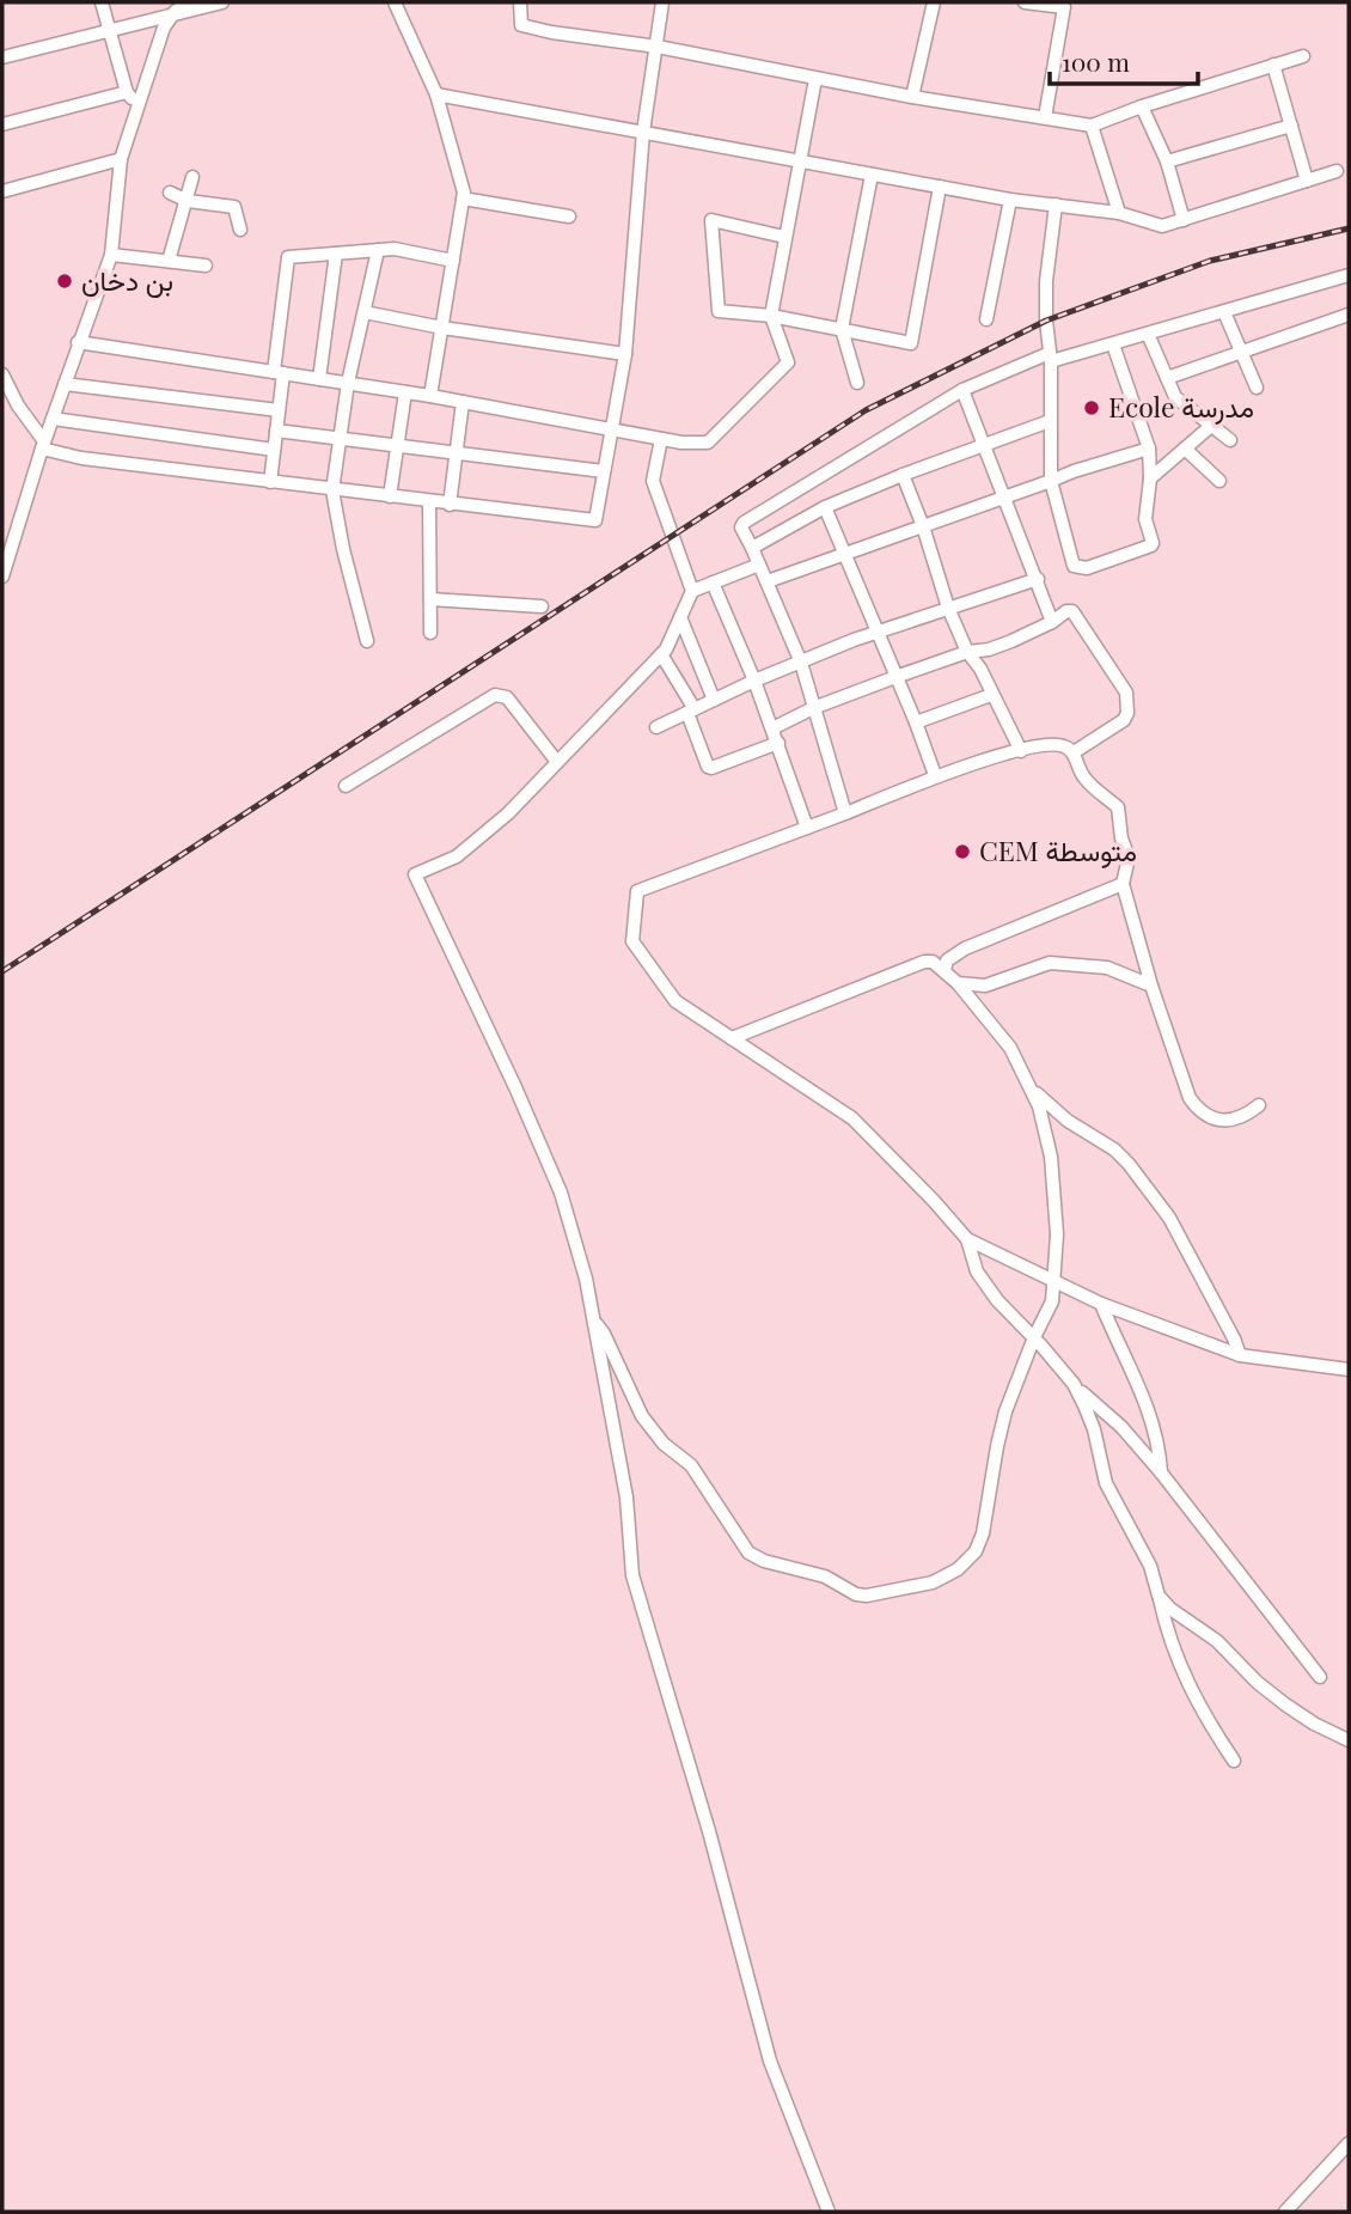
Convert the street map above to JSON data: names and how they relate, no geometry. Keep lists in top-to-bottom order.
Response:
{
  "places": ["بن دخان", "Ecole مدرسة", "CEM متوسطة"],
  "scale_bar": "100 m"
}
